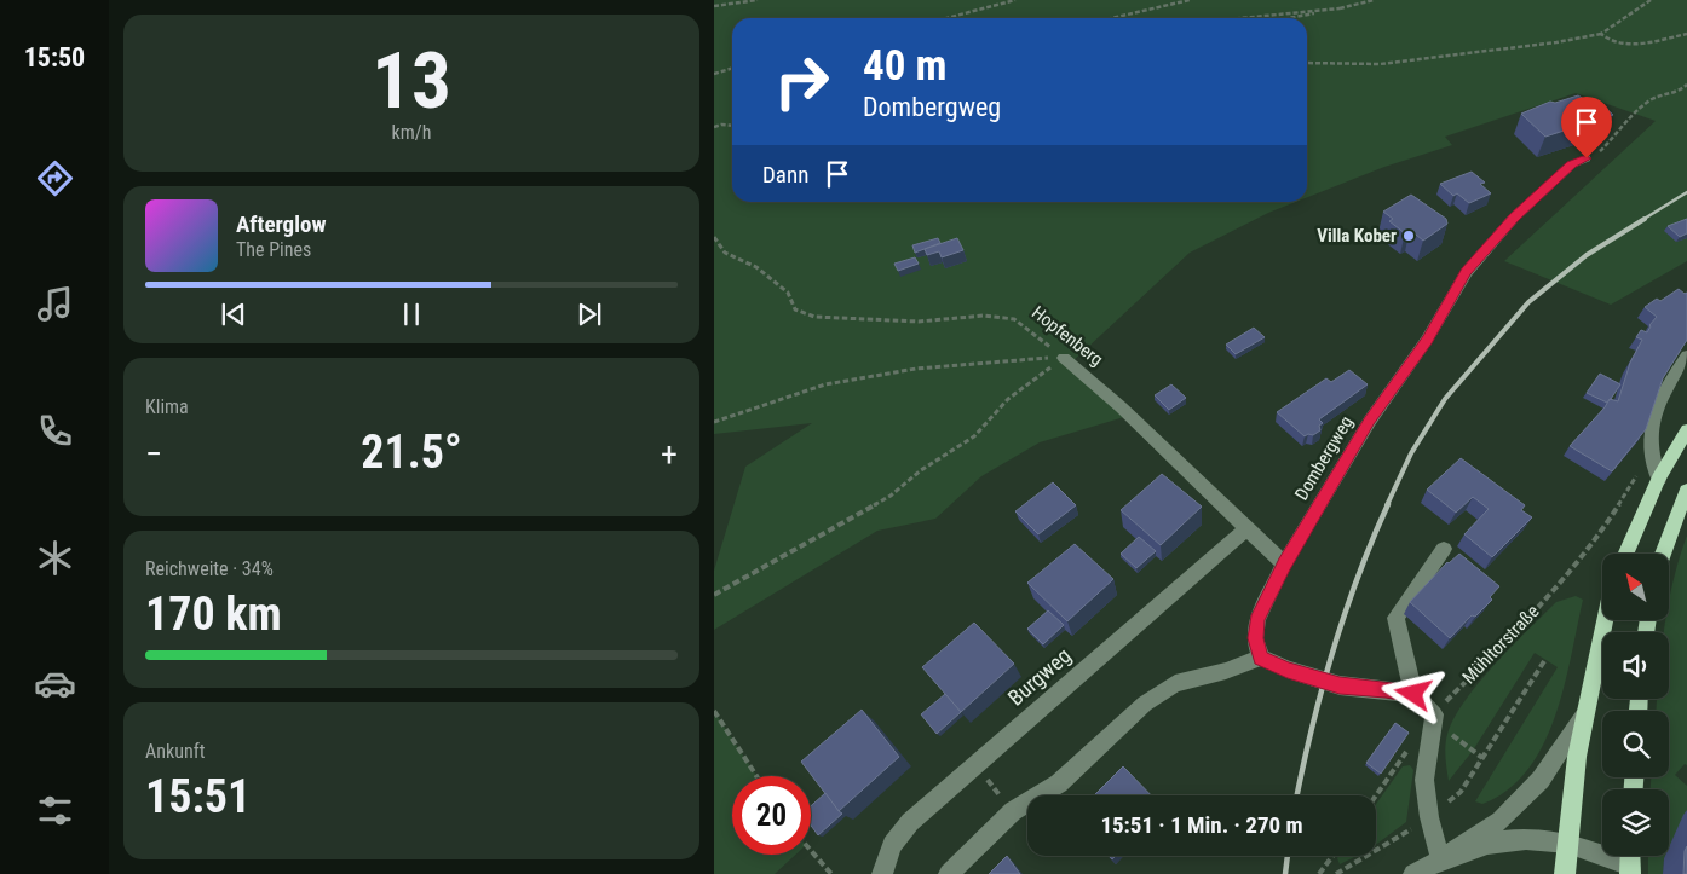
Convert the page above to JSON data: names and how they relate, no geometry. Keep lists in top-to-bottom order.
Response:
{
  "streets": {
    "street": ["Hopfenberg", "Dombergweg", "Burgweg"],
    "path": ["Mühltorstraße"]
  },
  "crossings": [
    ["Hopfenberg", "Dombergweg"],
    ["Hopfenberg", "Burgweg"]
  ],
  "places": ["Villa Kober"],
  "north": "top left",
  "page": {
    "tabs": "15:50",
    "tile": [
      ["13", "km/h"],
      "Klima",
      ["Reichweite · 34%", "170 km"],
      ["Ankunft", "15:51"]
    ],
    "turn": ["40 m", "Dombergweg"],
    "then": "Dann",
    "song": ["Afterglow", "The Pines"],
    "heat": ["−", "21.5°", "+"],
    "limit": "20",
    "trip": "15:51 · 1 Min. · 270 m"
  }
}
